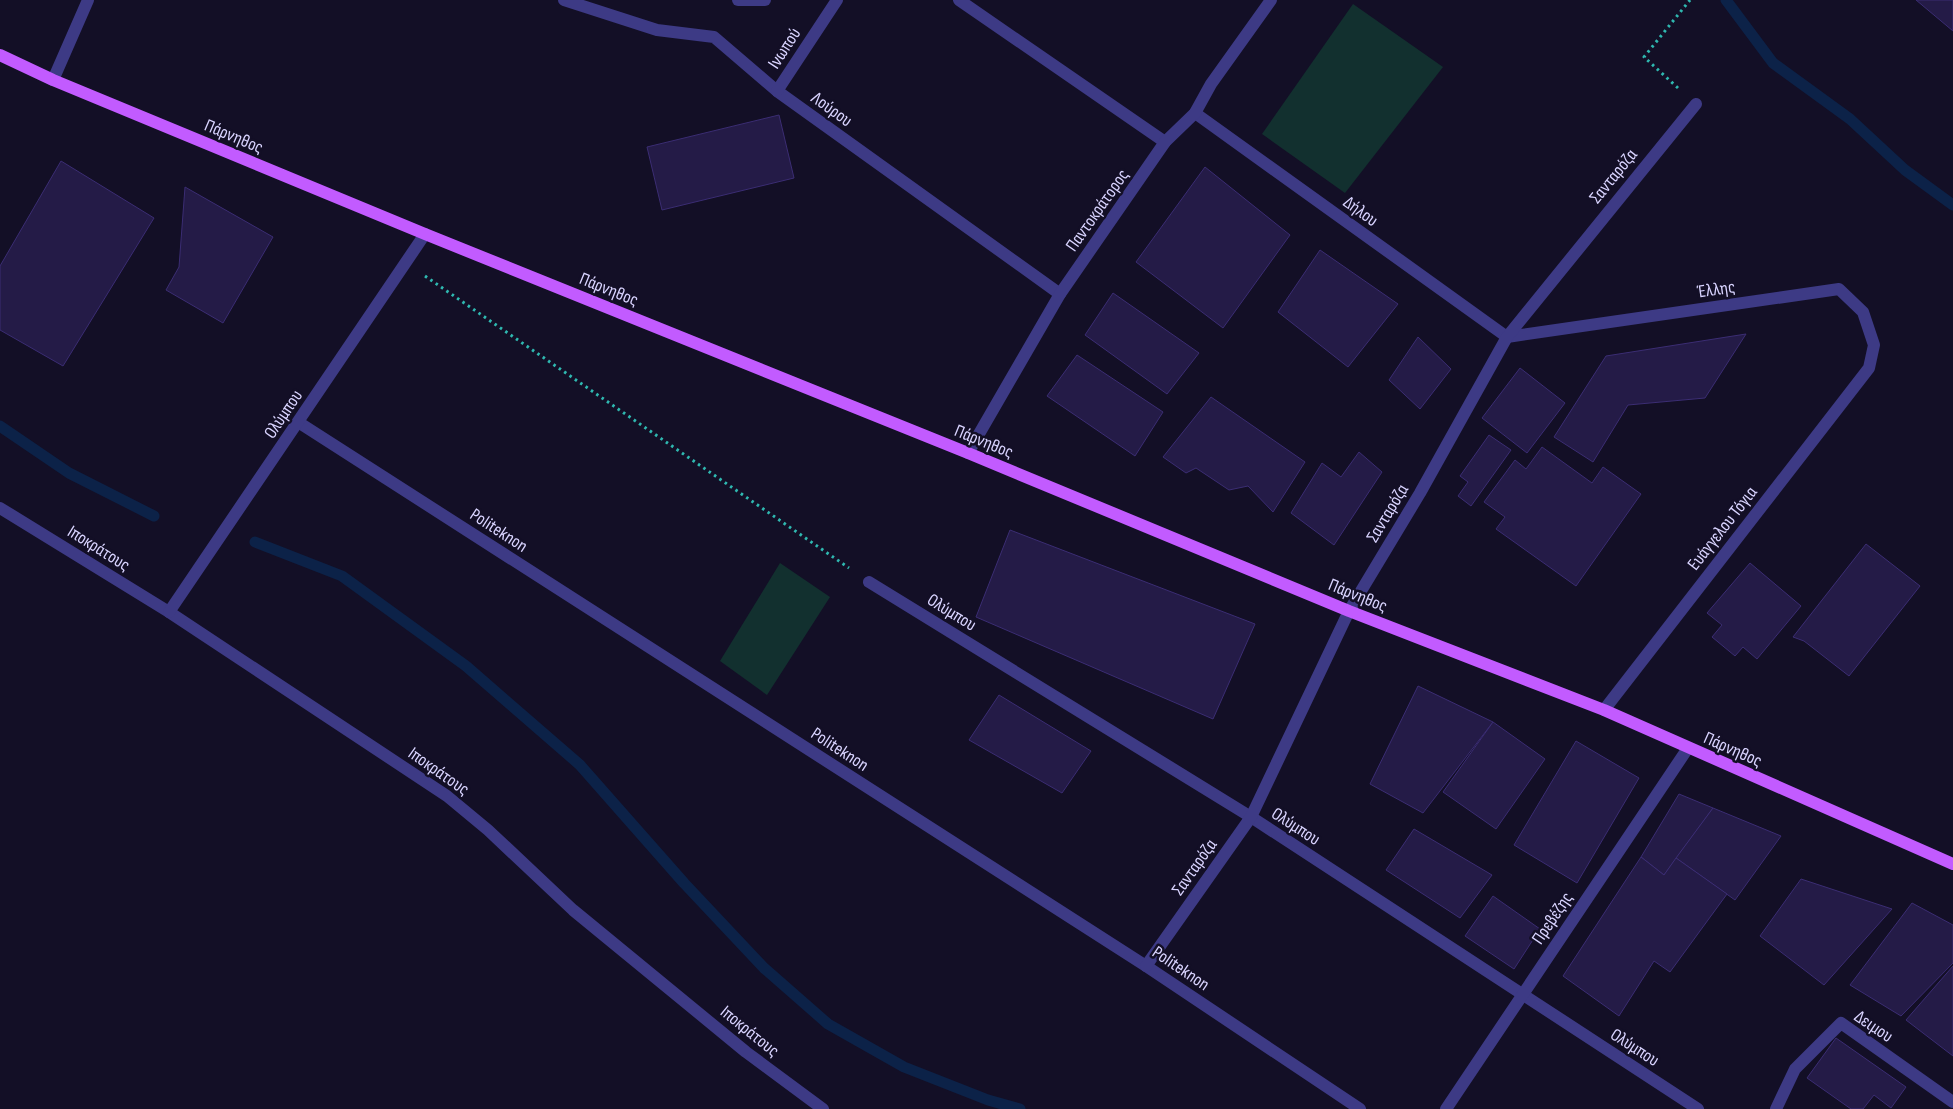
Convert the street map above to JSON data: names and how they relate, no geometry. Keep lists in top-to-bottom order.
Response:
{
  "streets": {
    "main road": ["Πάρνηθος"],
    "street": [
      "Ινωπού",
      "Λούρου",
      "Σανταρόζα",
      "Παντοκράτορος",
      "Δήλου",
      "Έλλης",
      "Ολύμπου",
      "Ευάγγελου Τόγια",
      "Politeknon",
      "Ιποκράτους",
      "Πρεβέζης",
      "Δειμου"
    ]
  },
  "crossings": [
    ["Ινωπού", "Λούρου"],
    ["Λούρου", "Παντοκράτορος"],
    ["Πάρνηθος", "Σανταρόζα"],
    ["Πάρνηθος", "Παντοκράτορος"],
    ["Πάρνηθος", "Ολύμπου"],
    ["Πάρνηθος", "Ευάγγελου Τόγια"],
    ["Πάρνηθος", "Πρεβέζης"],
    ["Σανταρόζα", "Δήλου"],
    ["Σανταρόζα", "Έλλης"],
    ["Σανταρόζα", "Ολύμπου"],
    ["Σανταρόζα", "Politeknon"],
    ["Παντοκράτορος", "Δήλου"],
    ["Δήλου", "Έλλης"],
    ["Έλλης", "Ευάγγελου Τόγια"],
    ["Ολύμπου", "Politeknon"],
    ["Ολύμπου", "Ιποκράτους"],
    ["Ολύμπου", "Πρεβέζης"]
  ]
}
